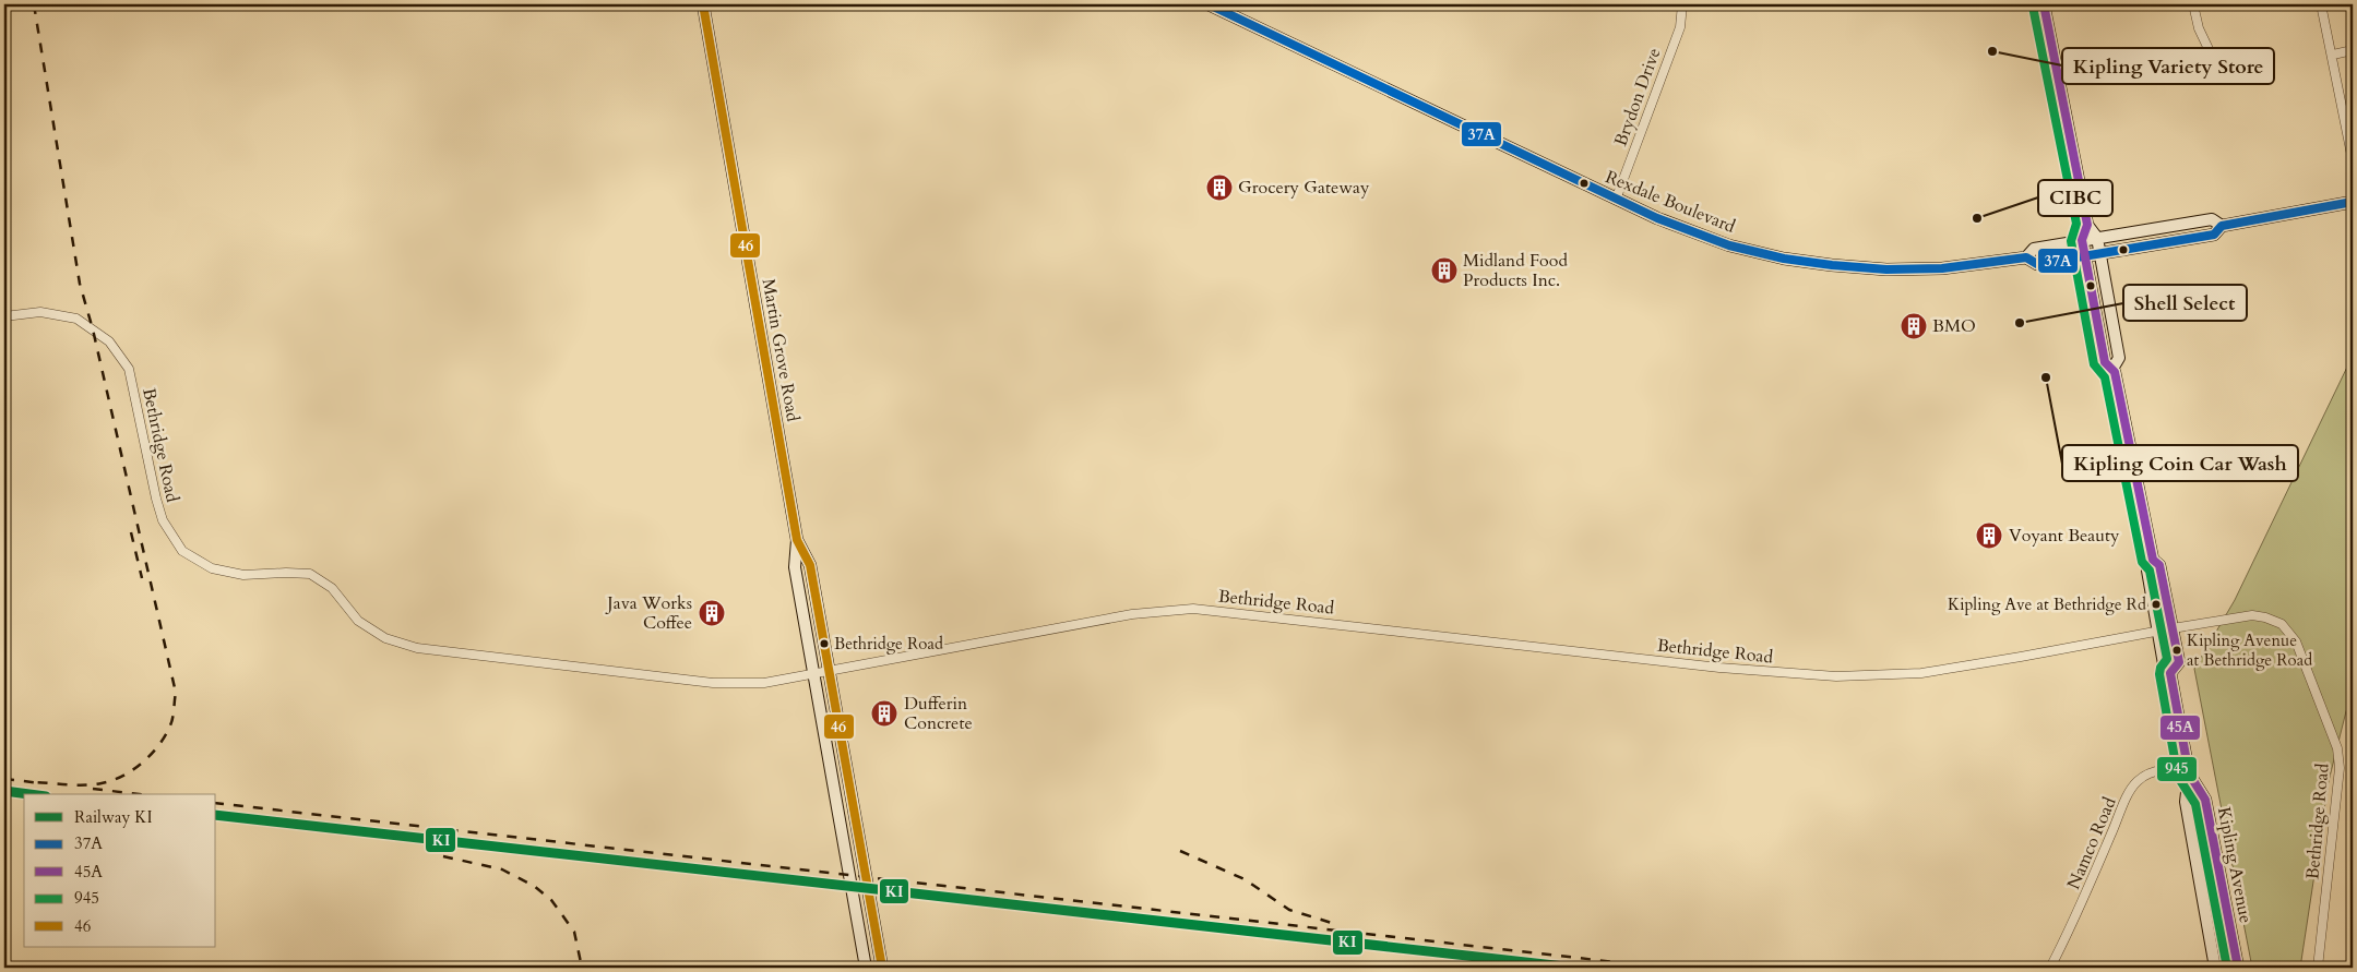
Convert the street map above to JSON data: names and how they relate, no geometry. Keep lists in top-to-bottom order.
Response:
{
  "streets": {
    "main road": ["Rexdale Boulevard", "Martin Grove Road", "Kipling Avenue"],
    "street": ["Brydon Drive", "Bethridge Road", "Namco Road"]
  },
  "crossings": [
    ["Brydon Drive", "Rexdale Boulevard"],
    ["Rexdale Boulevard", "Kipling Avenue"],
    ["Martin Grove Road", "Bethridge Road"],
    ["Bethridge Road", "Kipling Avenue"],
    ["Namco Road", "Kipling Avenue"]
  ],
  "places": {
    "other": [
      "Kipling Variety Store",
      "CIBC",
      "Shell Select",
      "Kipling Coin Car Wash",
      "Kipling Ave at Bethridge Rd",
      "Bethridge Road",
      "Kipling Avenue at Bethridge Road"
    ],
    "building": [
      "Grocery Gateway",
      "Midland Food Products Inc.",
      "BMO",
      "Voyant Beauty",
      "Java Works Coffee",
      "Dufferin Concrete"
    ]
  },
  "lines": [
    "transit line 37A",
    "transit line 45A",
    "transit line 46",
    "transit line 945",
    "rail line KI"
  ],
  "legend": [
    "Railway KI",
    "37A",
    "45A",
    "945",
    "46"
  ]
}
